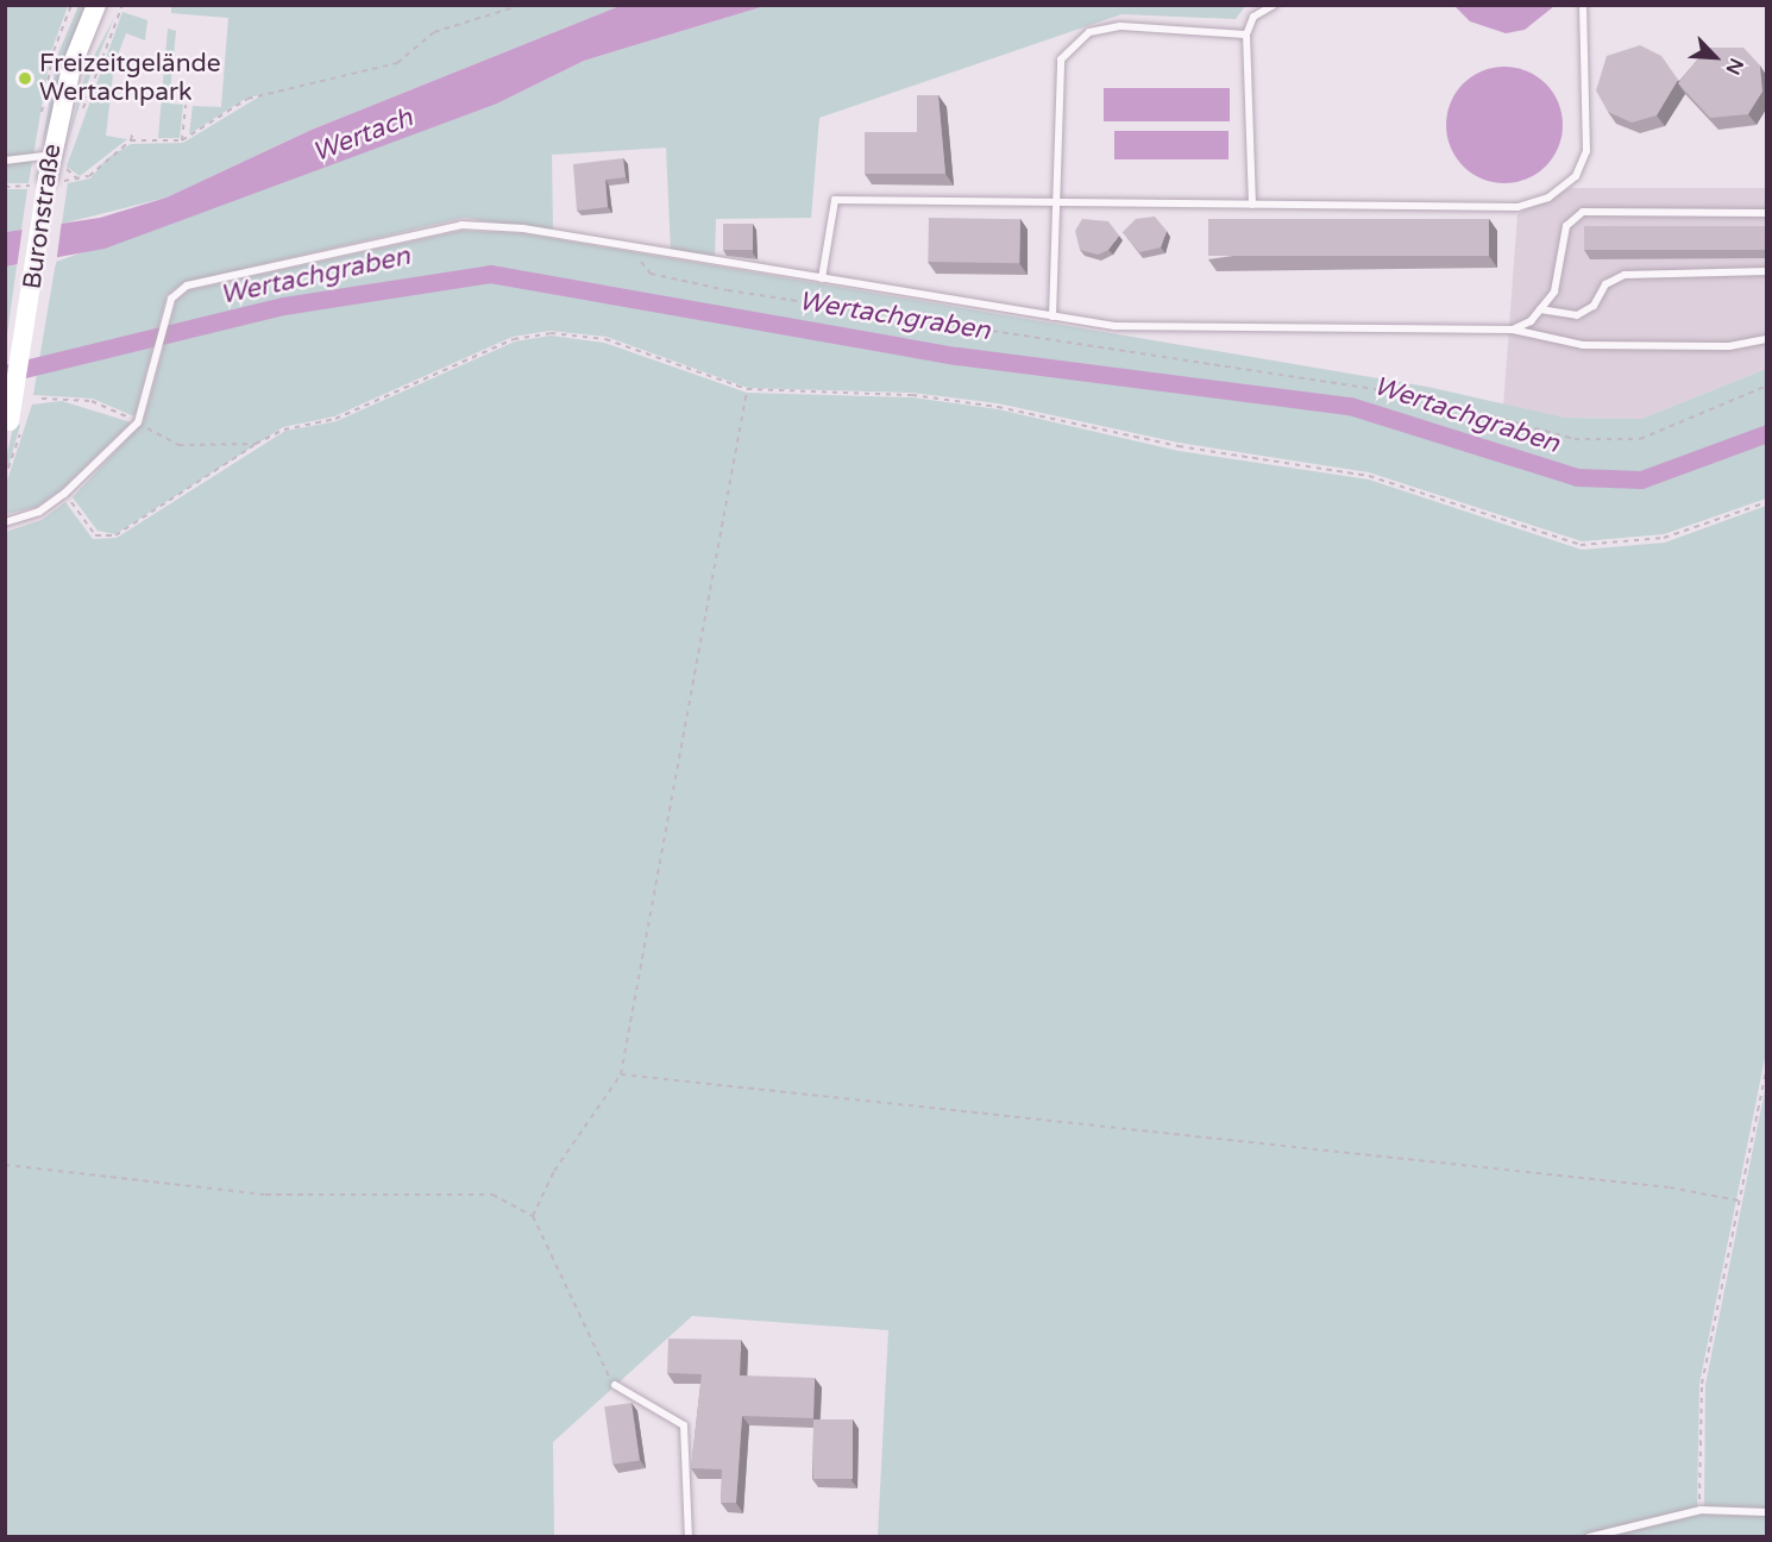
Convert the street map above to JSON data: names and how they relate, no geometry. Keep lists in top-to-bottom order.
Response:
{
  "streets": {
    "street": ["Buronstraße"]
  },
  "water": ["Wertach", "Wertachgraben"],
  "places": ["Freizeitgelände Wertachpark"],
  "north": "bottom right"
}
